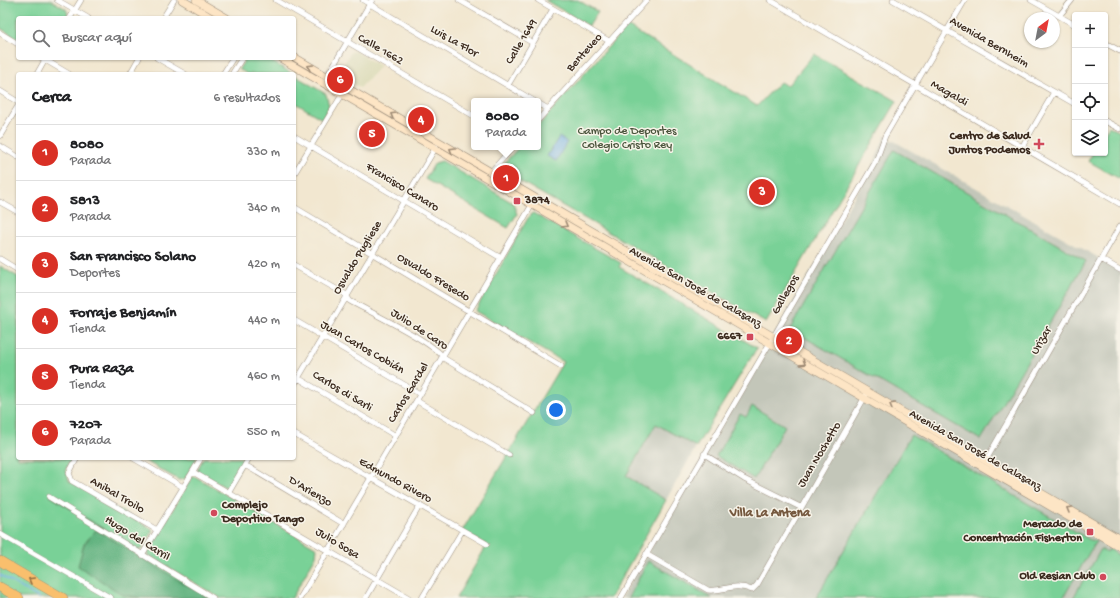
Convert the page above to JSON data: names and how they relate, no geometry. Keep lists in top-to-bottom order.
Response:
{
  "streets": {
    "main road": ["Avenida San José de Calasanz", "Urizar"],
    "street": [
      "Luis La Flor",
      "Calle 1649",
      "Avenida Bernheim",
      "Calle 1662",
      "Benteveo",
      "Magaldi",
      "Francisco Canaro",
      "Osvaldo Pugliese",
      "Osvaldo Fresedo",
      "Gallegos",
      "Julio de Caro",
      "Juan Carlos Cobián",
      "Carlos di Sarli",
      "Carlos Gardel",
      "Juan Nochetto",
      "Edmundo Rivero",
      "D'Arienzo",
      "Anibal Troilo",
      "Hugo del Carril",
      "Julio Sosa"
    ]
  },
  "crossings": [
    ["Luis La Flor", "Calle 1649"],
    ["Avenida Bernheim", "Gallegos"],
    ["Magaldi", "Gallegos"],
    ["Francisco Canaro", "Osvaldo Pugliese"],
    ["Francisco Canaro", "Carlos Gardel"],
    ["Osvaldo Pugliese", "Osvaldo Fresedo"],
    ["Osvaldo Pugliese", "Avenida San José de Calasanz"],
    ["Osvaldo Pugliese", "Julio de Caro"],
    ["Osvaldo Pugliese", "Juan Carlos Cobián"],
    ["Osvaldo Pugliese", "Carlos di Sarli"],
    ["Osvaldo Fresedo", "Carlos Gardel"],
    ["Avenida San José de Calasanz", "Gallegos"],
    ["Avenida San José de Calasanz", "Urizar"],
    ["Avenida San José de Calasanz", "Carlos Gardel"],
    ["Avenida San José de Calasanz", "Juan Nochetto"],
    ["Gallegos", "Juan Nochetto"],
    ["Julio de Caro", "Carlos Gardel"],
    ["Juan Carlos Cobián", "Carlos Gardel"],
    ["Carlos di Sarli", "Carlos Gardel"],
    ["Carlos Gardel", "Edmundo Rivero"],
    ["Carlos Gardel", "D'Arienzo"],
    ["Carlos Gardel", "Julio Sosa"]
  ],
  "districts": ["Villa La Antena"],
  "parks": ["Campo de Deportes Colegio Cristo Rey"],
  "places": {
    "health": ["Centro de Salud Juntos Podemos"],
    "transit": ["3874", "6667", "Mercado de Concentración Fisherton"],
    "other": ["Complejo Deportivo Tango", "Old Resian Club"]
  },
  "north": "top right",
  "page": {
    "map_buttons": ["+", "−"],
    "search": "Buscar aquí",
    "pins": [
      "6",
      "4",
      "5",
      "1",
      "3",
      "2"
    ],
    "heading": ["Cerca", "6 resultados"],
    "popup": ["8080", "Parada"],
    "list": [
      {
        "mark": "1",
        "name": "8080",
        "note": "Parada",
        "value": "330 m"
      },
      {
        "mark": "2",
        "name": "5813",
        "note": "Parada",
        "value": "340 m"
      },
      {
        "mark": "3",
        "name": "San Francisco Solano",
        "note": "Deportes",
        "value": "420 m"
      },
      {
        "mark": "4",
        "name": "Forraje Benjamín",
        "note": "Tienda",
        "value": "440 m"
      },
      {
        "mark": "5",
        "name": "Pura Raza",
        "note": "Tienda",
        "value": "460 m"
      },
      {
        "mark": "6",
        "name": "7207",
        "note": "Parada",
        "value": "550 m"
      }
    ]
  }
}
